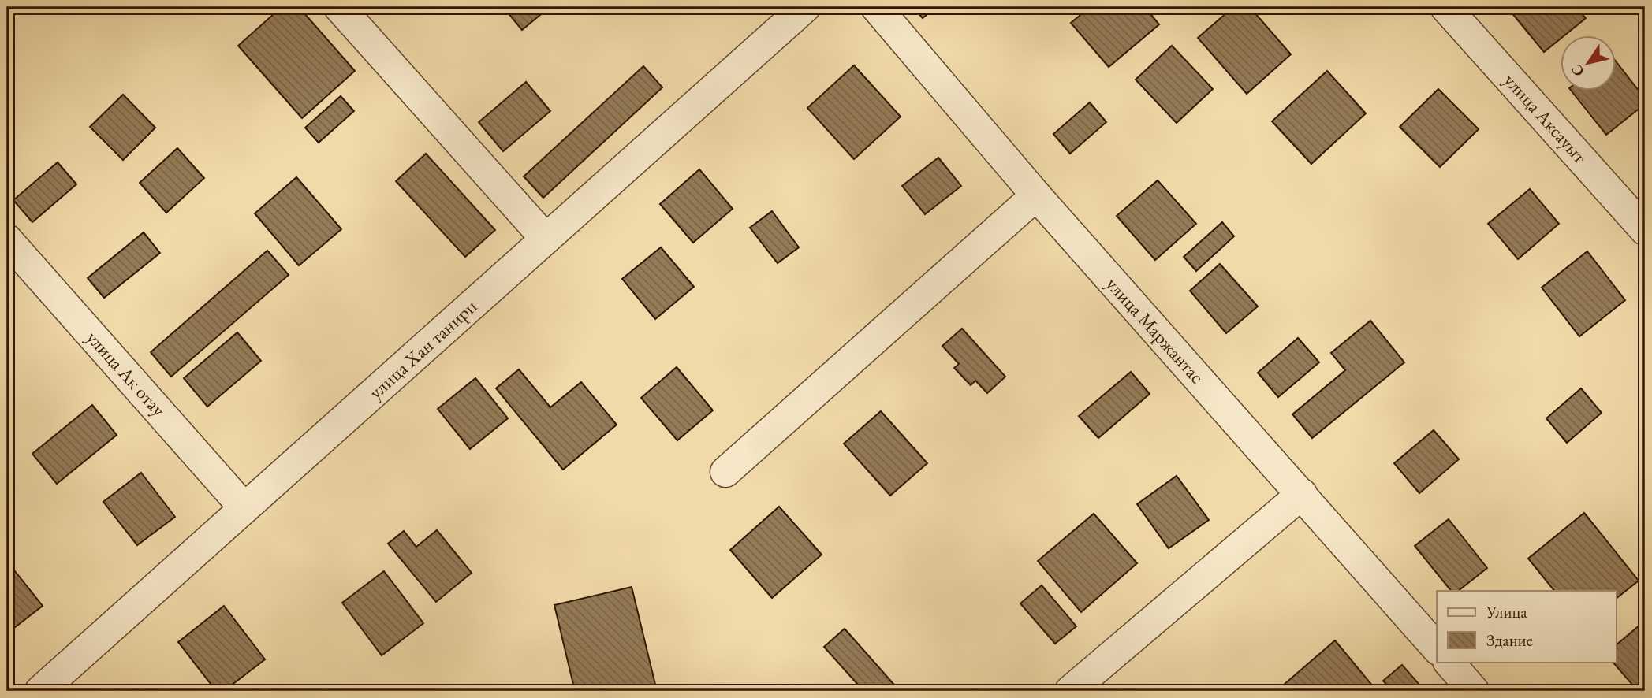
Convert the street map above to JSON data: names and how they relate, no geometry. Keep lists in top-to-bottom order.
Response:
{
  "streets": {
    "street": [
      "улица Аксауыт",
      "улица Маржантас",
      "улица Хан танири",
      "улица Ак отау"
    ]
  },
  "crossings": [
    ["улица Хан танири", "улица Ак отау"]
  ],
  "legend": ["Улица", "Здание"],
  "north": "bottom left"
}
